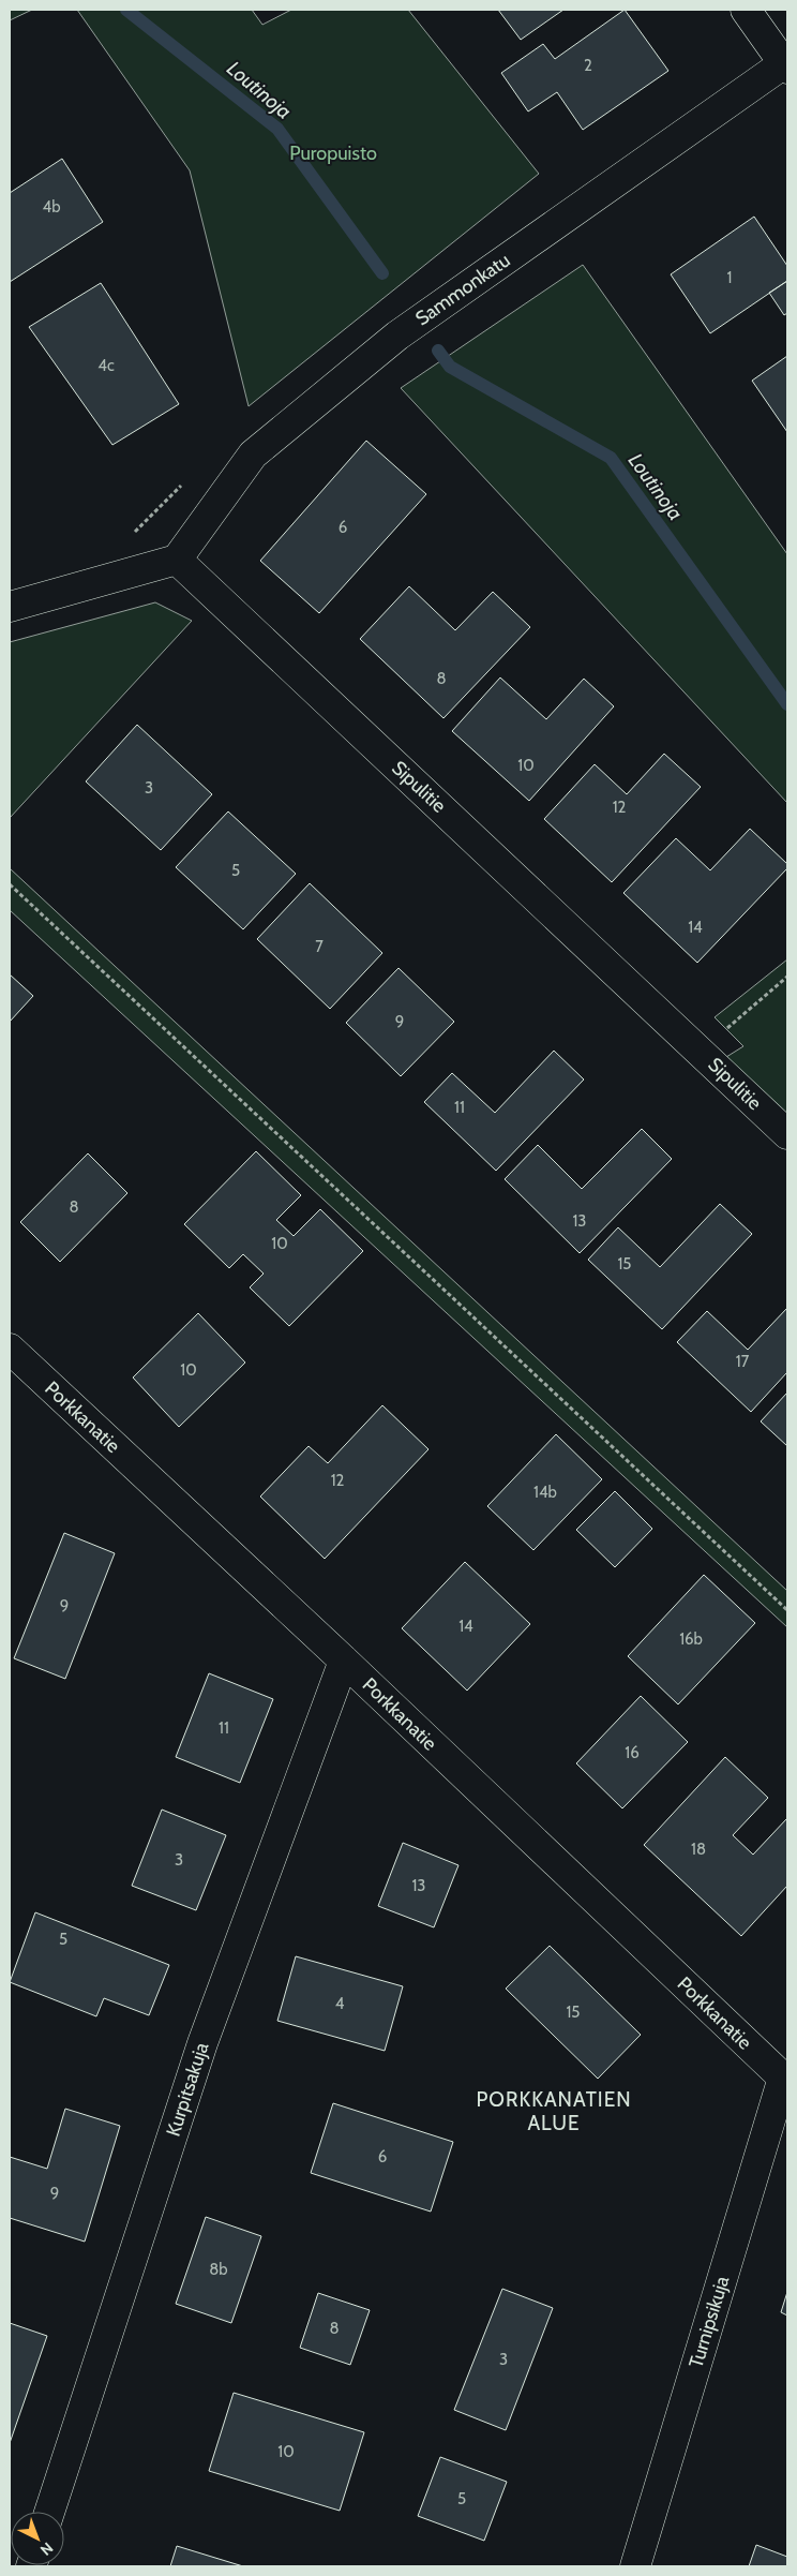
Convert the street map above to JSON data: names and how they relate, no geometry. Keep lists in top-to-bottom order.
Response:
{
  "streets": {
    "street": [
      "Sammonkatu",
      "Sipulitie",
      "Porkkanatie",
      "Kurpitsakuja",
      "Turnipsikuja"
    ]
  },
  "crossings": [
    ["Sammonkatu", "Sipulitie"],
    ["Porkkanatie", "Kurpitsakuja"],
    ["Porkkanatie", "Turnipsikuja"]
  ],
  "districts": ["PORKKANATIEN ALUE"],
  "water": ["Loutinoja"],
  "parks": ["Puropuisto"],
  "house_numbers": [
    "2",
    "4b",
    "1",
    "4c",
    "6",
    "8",
    "10",
    "3",
    "12",
    "5",
    "14",
    "7",
    "9",
    "11",
    "8",
    "13",
    "10",
    "15",
    "17",
    "10",
    "12",
    "14b",
    "9",
    "14",
    "16b",
    "11",
    "16",
    "18",
    "3",
    "13",
    "5",
    "4",
    "15",
    "6",
    "9",
    "8b",
    "8",
    "3",
    "10",
    "5"
  ],
  "north": "bottom right"
}
